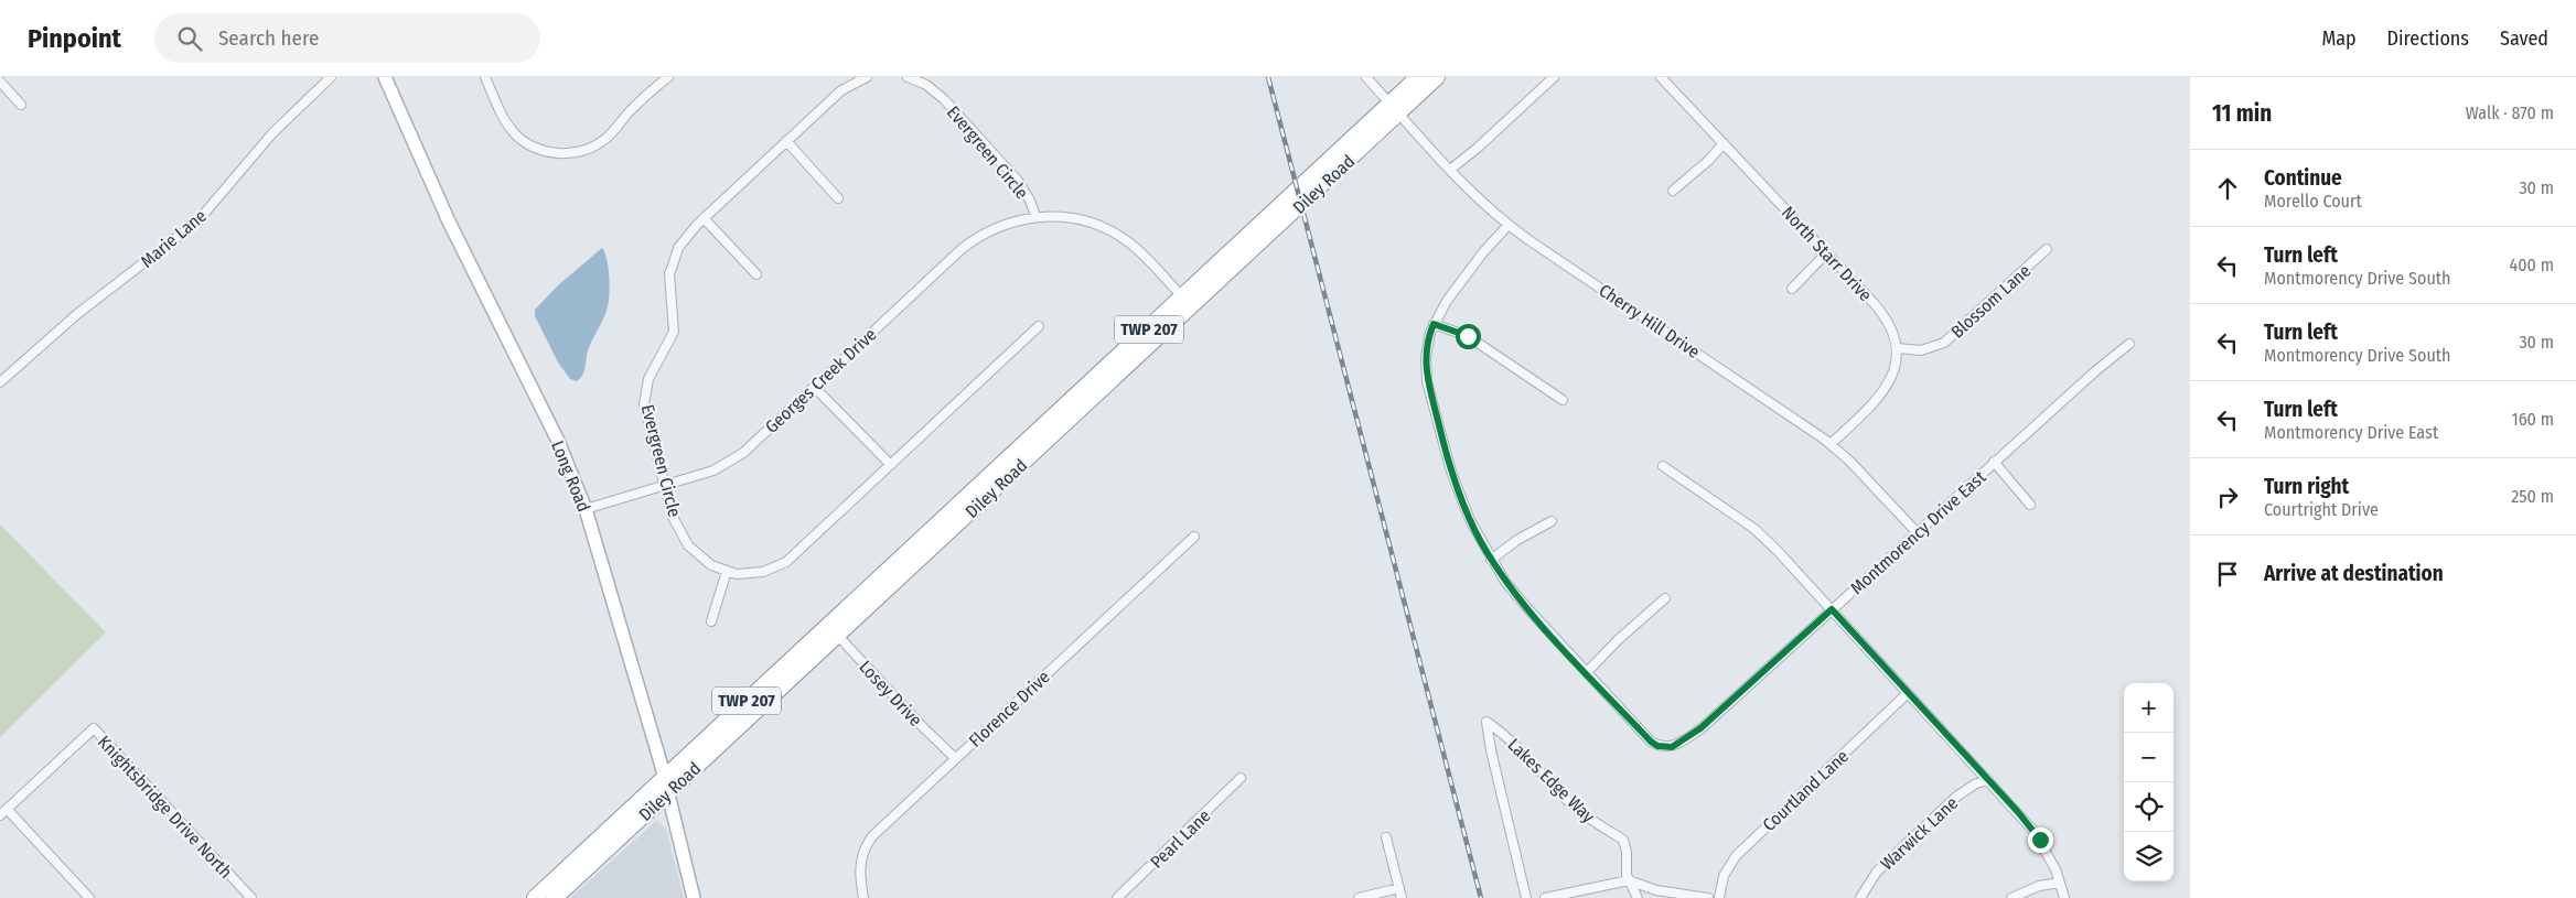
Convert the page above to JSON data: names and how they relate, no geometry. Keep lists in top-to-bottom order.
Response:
{
  "streets": {
    "highway": ["Diley Road", "TWP 207"],
    "main road": ["Long Road"],
    "street": [
      "Evergreen Circle",
      "Marie Lane",
      "North Starr Drive",
      "Blossom Lane",
      "Cherry Hill Drive",
      "Georges Creek Drive",
      "Montmorency Drive East",
      "Losey Drive",
      "Florence Drive",
      "Lakes Edge Way",
      "Courtland Lane",
      "Knightsbridge Drive North",
      "Warwick Lane",
      "Pearl Lane"
    ]
  },
  "crossings": [
    ["Evergreen Circle", "Diley Road"],
    ["Evergreen Circle", "Georges Creek Drive"],
    ["Diley Road", "Cherry Hill Drive"],
    ["Diley Road", "Long Road"],
    ["Diley Road", "Losey Drive"],
    ["North Starr Drive", "Blossom Lane"],
    ["Cherry Hill Drive", "Montmorency Drive East"],
    ["Georges Creek Drive", "Long Road"],
    ["Losey Drive", "Florence Drive"]
  ],
  "page": {
    "header": "Pinpoint",
    "search": "Search here",
    "nav": ["Map", "Directions", "Saved"],
    "heading": ["11 min", "Walk · 870 m"],
    "list": [
      ["Continue", "Morello Court", "30 m"],
      ["Turn left", "Montmorency Drive South", "400 m"],
      ["Turn left", "Montmorency Drive South", "30 m"],
      ["Turn left", "Montmorency Drive East", "160 m"],
      ["Turn right", "Courtright Drive", "250 m"],
      "Arrive at destination"
    ],
    "map_buttons": ["+", "−"]
  }
}
